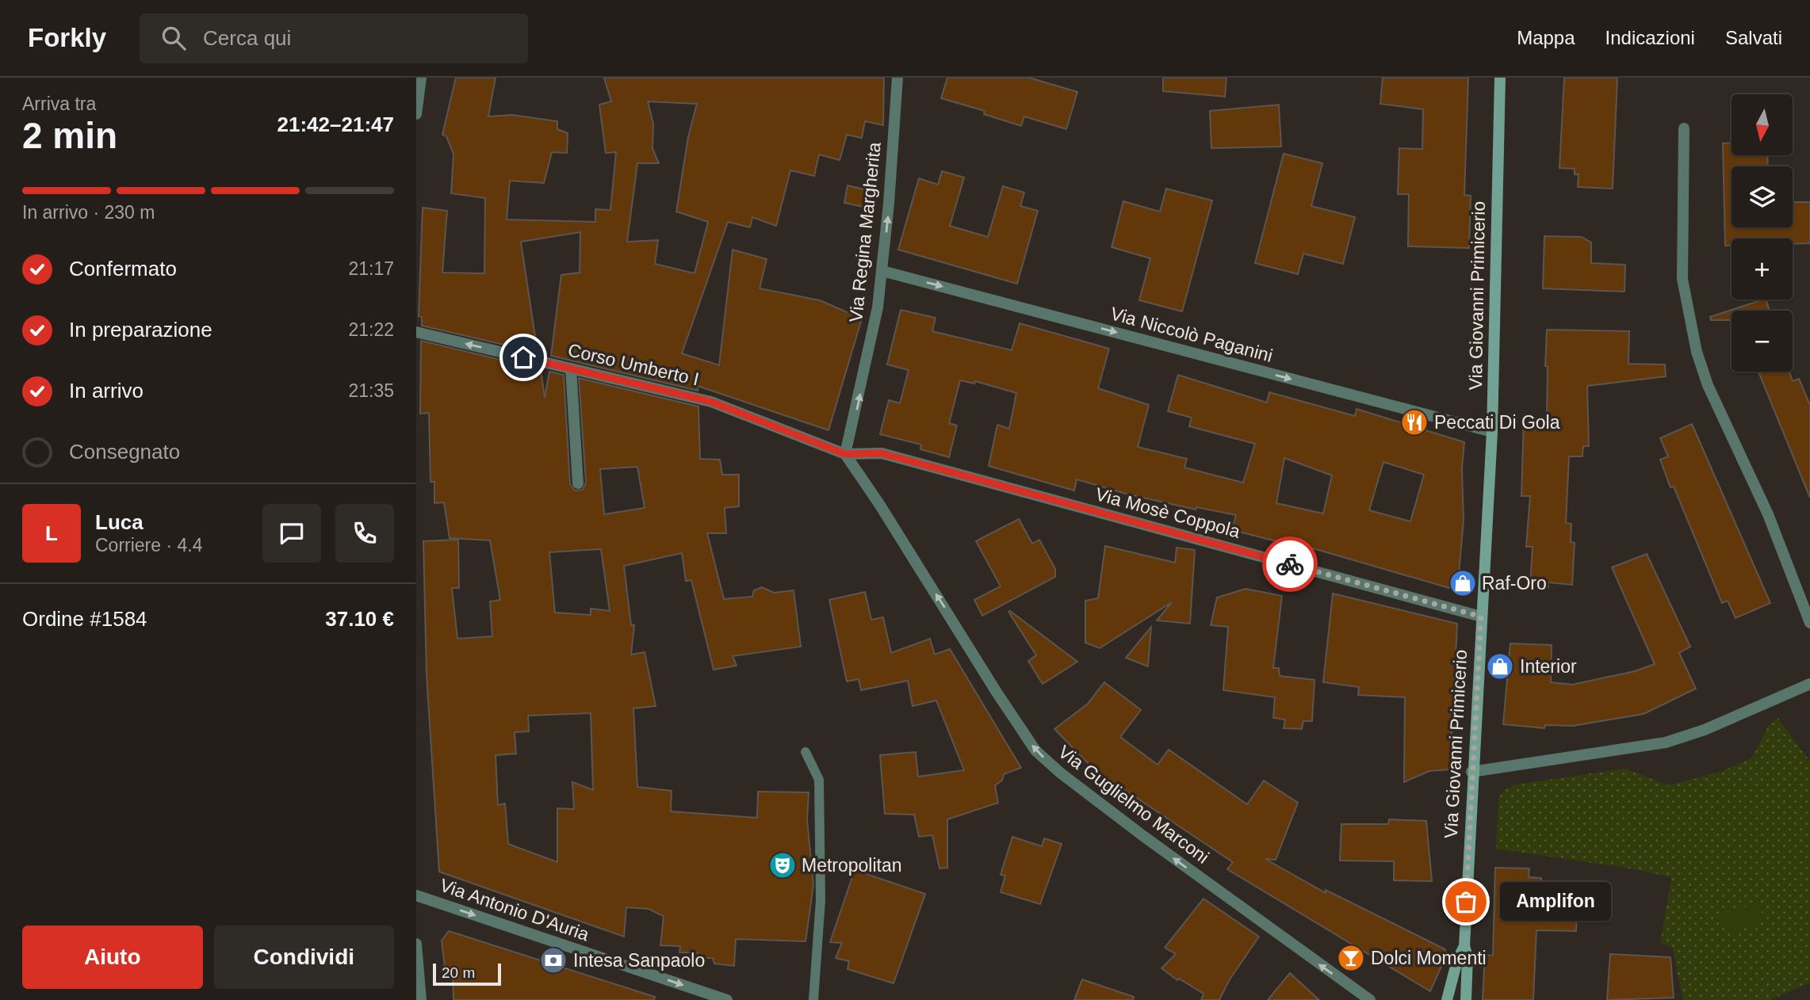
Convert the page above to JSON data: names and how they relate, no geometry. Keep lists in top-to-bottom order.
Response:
{
  "streets": {
    "street": [
      "Via Regina Margherita",
      "Via Giovanni Primicerio",
      "Via Niccolò Paganini",
      "Corso Umberto I",
      "Via Mosè Coppola",
      "Via Guglielmo Marconi",
      "Via Antonio D'Auria"
    ]
  },
  "crossings": [
    ["Via Regina Margherita", "Via Niccolò Paganini"],
    ["Via Regina Margherita", "Corso Umberto I"],
    ["Via Regina Margherita", "Via Mosè Coppola"],
    ["Via Regina Margherita", "Via Guglielmo Marconi"],
    ["Via Giovanni Primicerio", "Via Niccolò Paganini"],
    ["Via Giovanni Primicerio", "Via Mosè Coppola"],
    ["Corso Umberto I", "Via Mosè Coppola"],
    ["Corso Umberto I", "Via Guglielmo Marconi"],
    ["Via Mosè Coppola", "Via Guglielmo Marconi"]
  ],
  "one_way": [
    "Via Regina Margherita",
    "Via Niccolò Paganini",
    "Corso Umberto I",
    "Via Guglielmo Marconi",
    "Via Antonio D'Auria"
  ],
  "places": {
    "restaurant": ["Peccati Di Gola"],
    "shop": ["Raf-Oro", "Interior"],
    "theatre": ["Metropolitan"],
    "other": ["Amplifon"],
    "bar": ["Dolci Momenti"],
    "bank": ["Intesa Sanpaolo"]
  },
  "scale_bar": "20 m",
  "north": "bottom",
  "page": {
    "header": "Forkly",
    "search": "Cerca qui",
    "nav": ["Mappa", "Indicazioni", "Salvati"],
    "heading": ["2 min", "Arriva tra", "21:42–21:47"],
    "panel": [
      "Luca",
      "Corriere · 4.4",
      "Ordine #1584",
      "37.10 €"
    ],
    "map_buttons": ["+", "−"],
    "bar": "In arrivo · 230 m",
    "list": [
      ["Confermato", "21:17"],
      ["In preparazione", "21:22"],
      ["In arrivo", "21:35"],
      "Consegnato"
    ],
    "round": "L",
    "bubble": "Amplifon",
    "buttons": ["Aiuto", "Condividi"],
    "scale": "20 m"
  }
}
